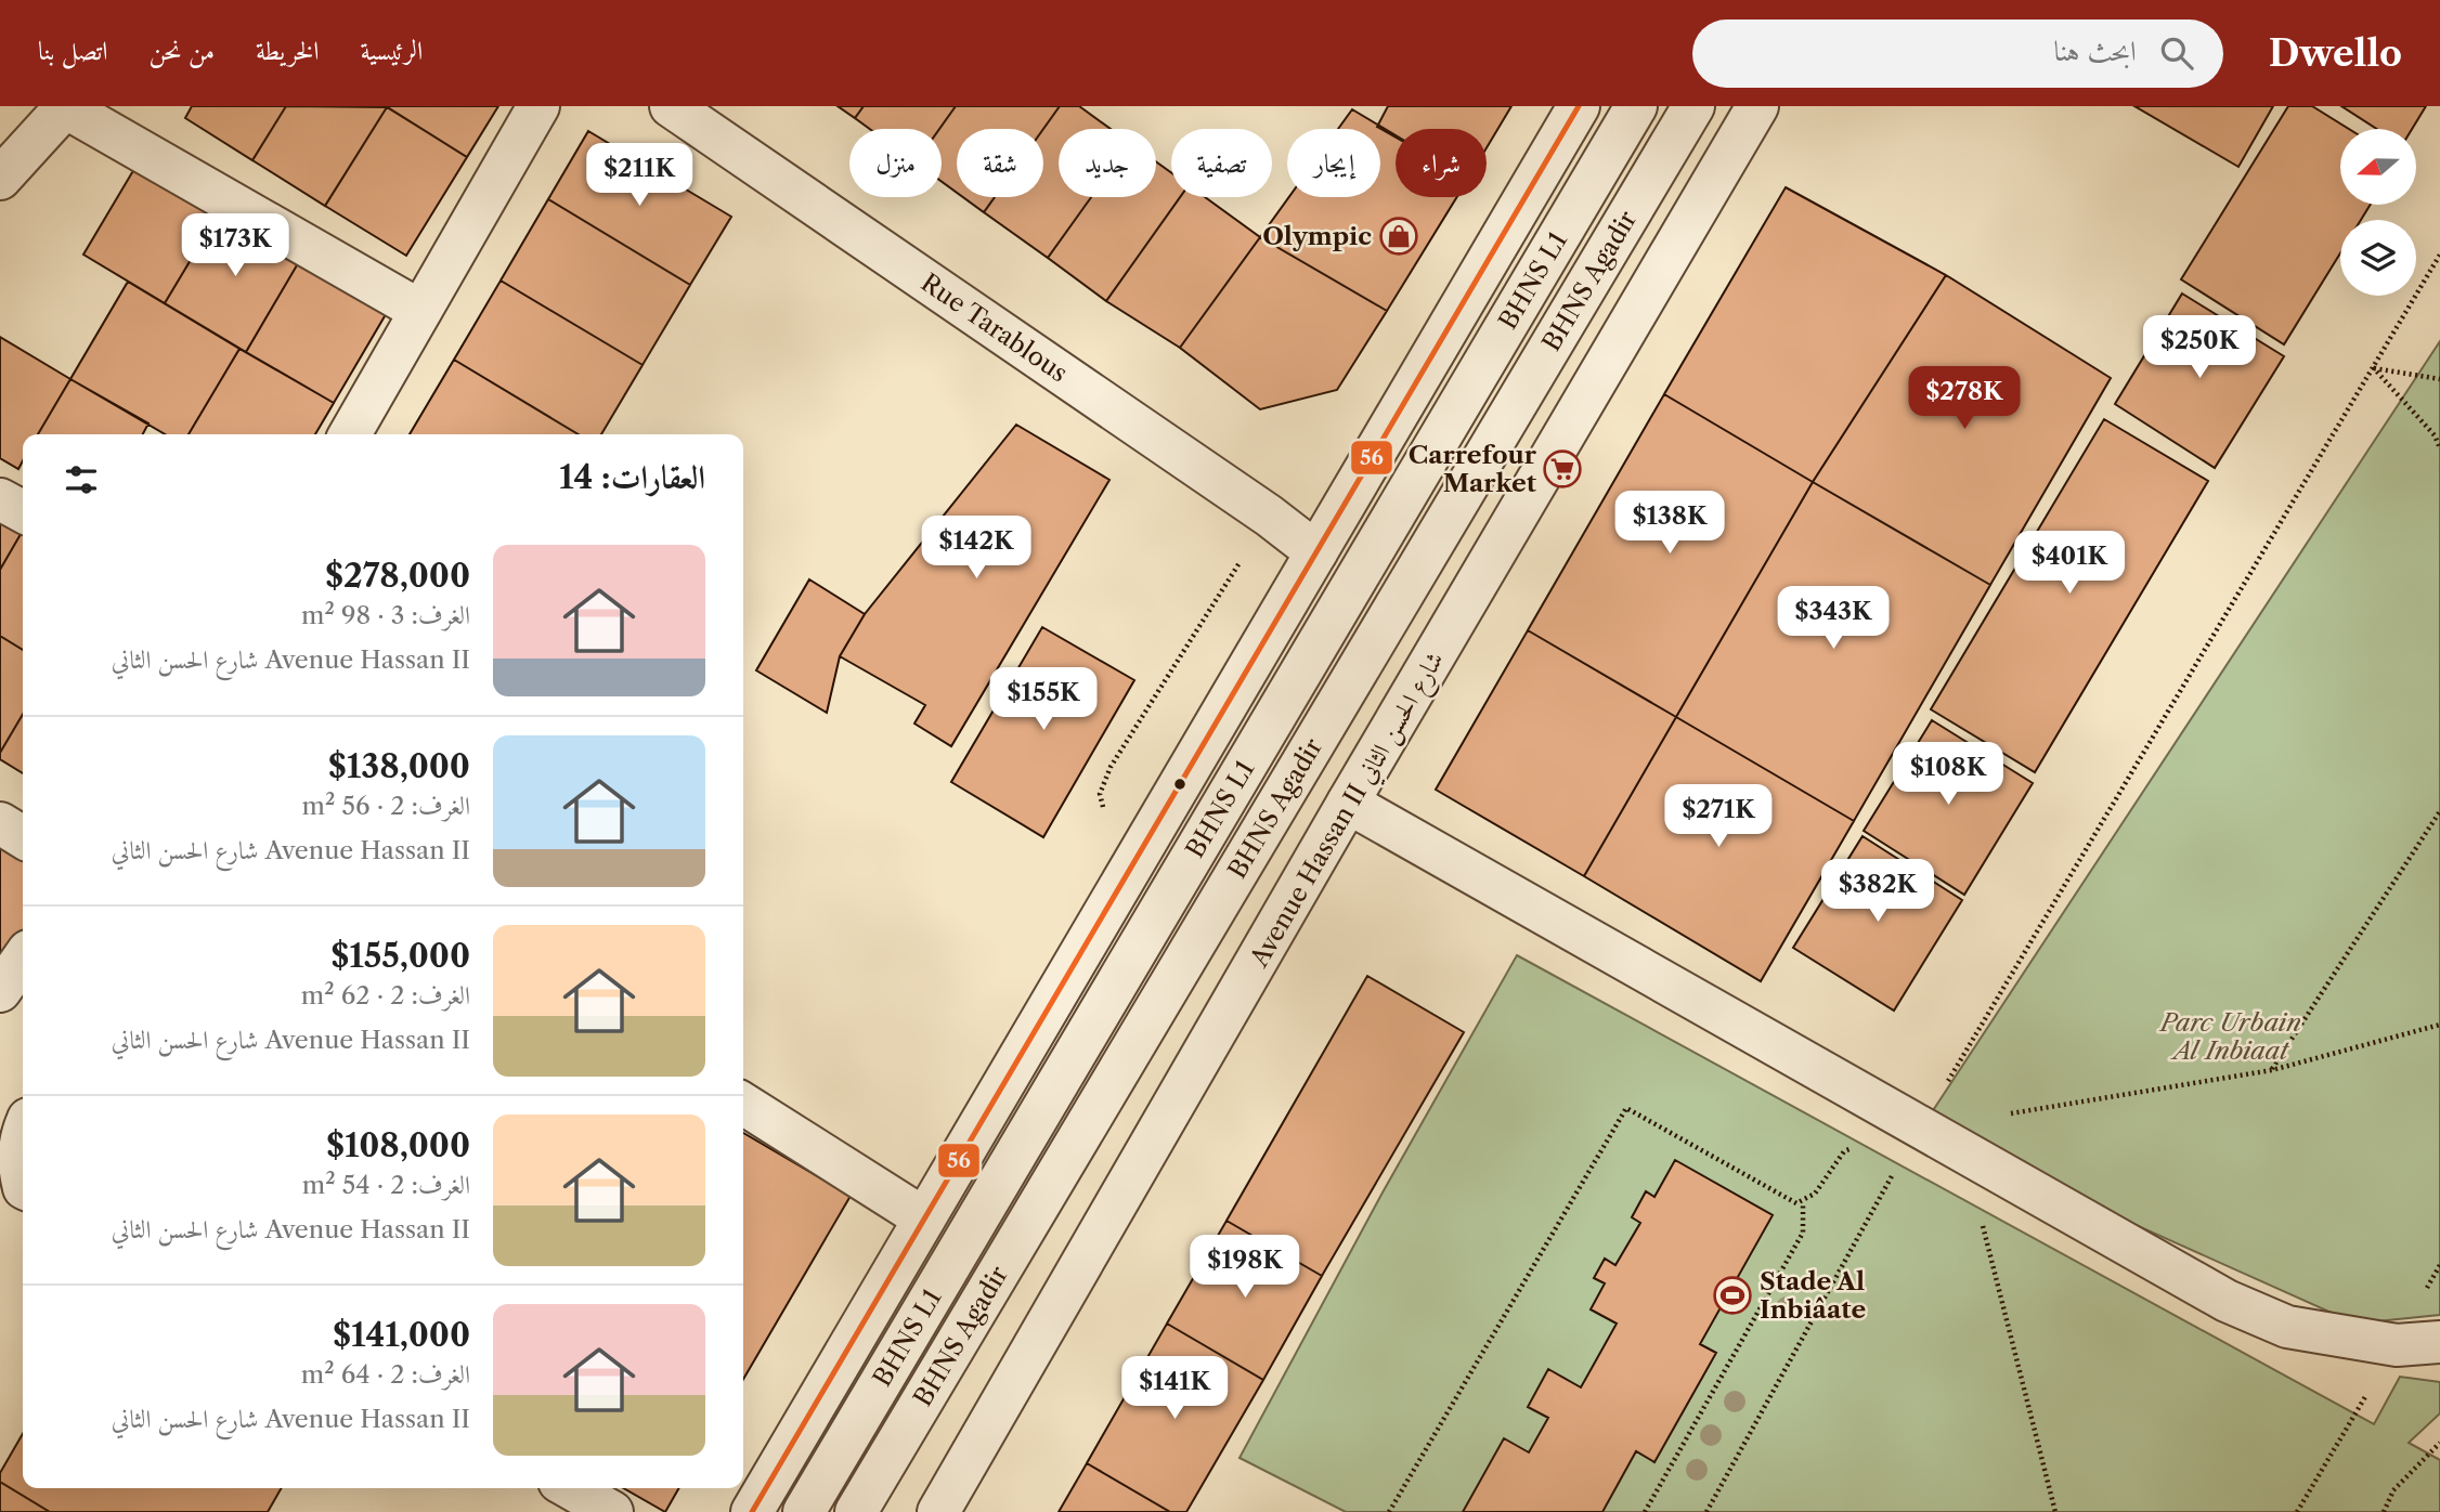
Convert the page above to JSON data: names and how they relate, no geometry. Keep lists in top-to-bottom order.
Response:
{
  "streets": {
    "street": [
      "BHNS L1",
      "BHNS Agadir",
      "Rue Tarablous",
      "Avenue Hassan II شارع الحسن الثاني"
    ]
  },
  "parks": ["Parc Urbain Al Inbiaat"],
  "places": {
    "shop": ["Olympic"],
    "supermarket": ["Carrefour Market"],
    "sports": ["Stade Al Inbiâate"]
  },
  "lines": ["transit line 56"],
  "north": "left",
  "page": {
    "header": "Dwello",
    "search": "ابحث هنا",
    "nav": [
      "الرئيسية",
      "الخريطة",
      "من نحن",
      "اتصل بنا"
    ],
    "chip": [
      "شراء",
      "إيجار",
      "تصفية",
      "جديد",
      "شقة",
      "منزل"
    ],
    "price": [
      "$211K",
      "$173K",
      "$250K",
      "$278K",
      "$138K",
      "$142K",
      "$401K",
      "$343K",
      "$155K",
      "$108K",
      "$271K",
      "$382K",
      "$198K",
      "$141K"
    ],
    "heading": "العقارات: 14",
    "list": [
      {
        "name": "$278,000",
        "note": "الغرف: 3 · 98 m² · Avenue Hassan II شارع الحسن الثاني"
      },
      {
        "name": "$138,000",
        "note": "الغرف: 2 · 56 m² · Avenue Hassan II شارع الحسن الثاني"
      },
      {
        "name": "$155,000",
        "note": "الغرف: 2 · 62 m² · Avenue Hassan II شارع الحسن الثاني"
      },
      {
        "name": "$108,000",
        "note": "الغرف: 2 · 54 m² · Avenue Hassan II شارع الحسن الثاني"
      },
      {
        "name": "$141,000",
        "note": "الغرف: 2 · 64 m² · Avenue Hassan II شارع الحسن الثاني"
      }
    ]
  }
}
